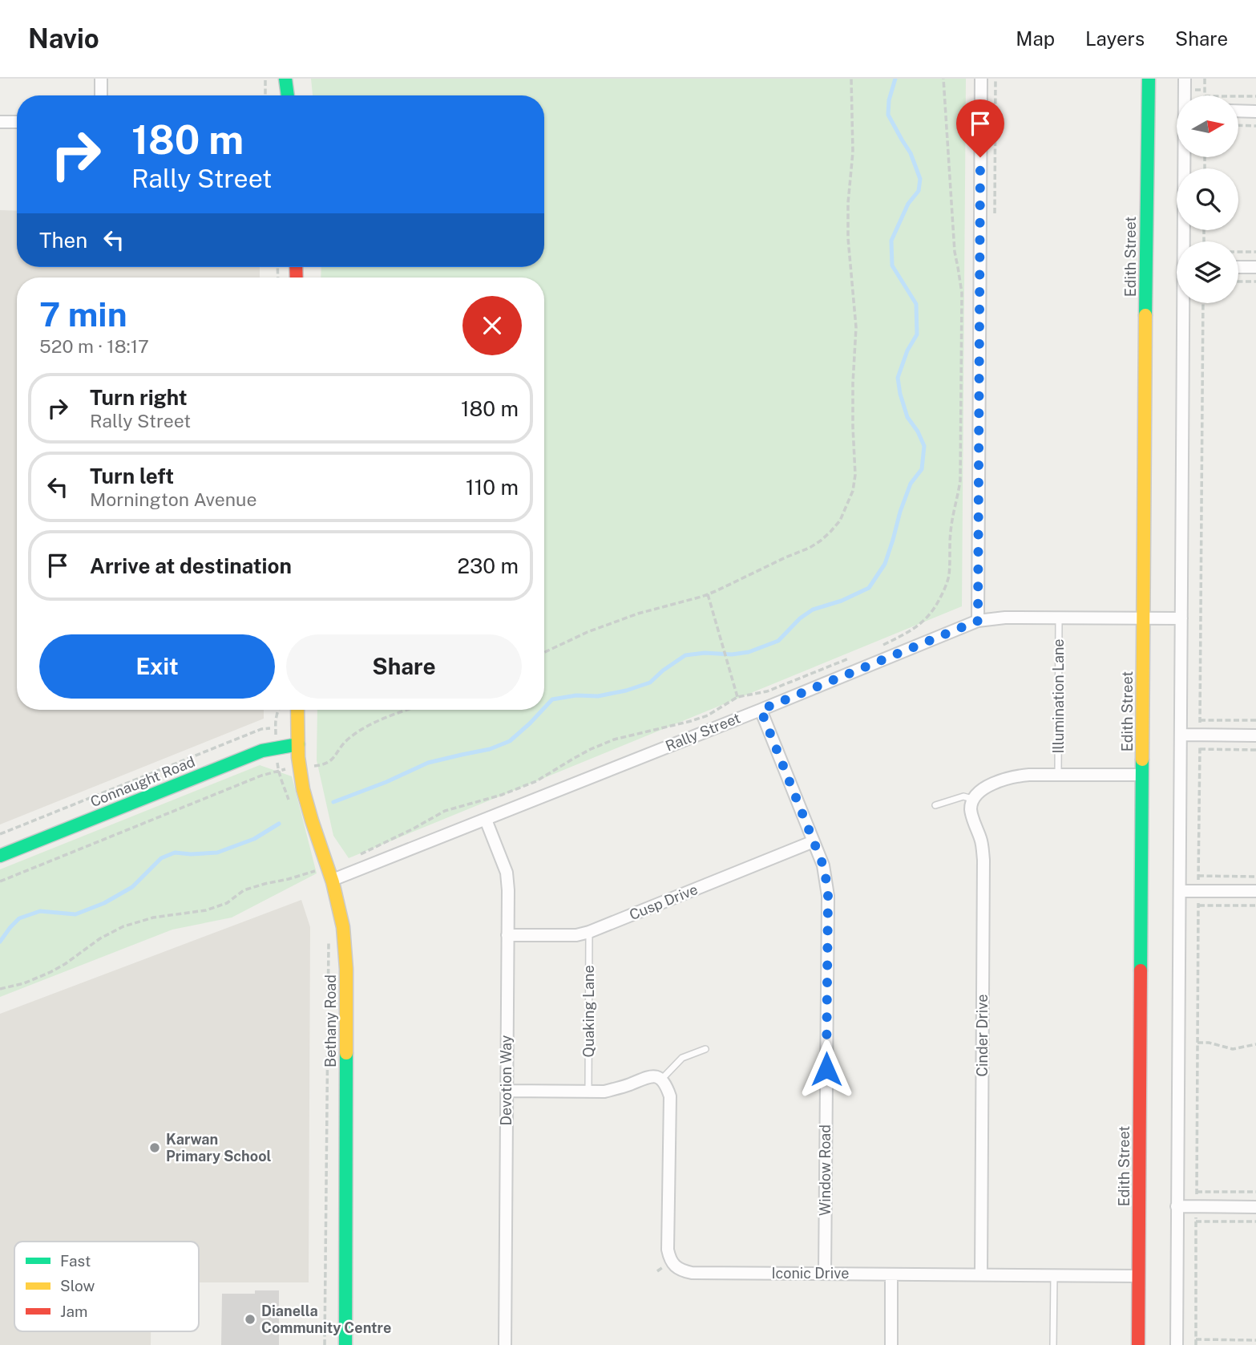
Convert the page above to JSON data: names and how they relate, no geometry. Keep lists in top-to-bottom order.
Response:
{
  "streets": {
    "street": [
      "Edith Street",
      "Rally Street",
      "Connaught Road",
      "Cusp Drive",
      "Bethany Road",
      "Cinder Drive",
      "Devotion Way",
      "Window Road",
      "Iconic Drive"
    ],
    "lane": ["Illumination Lane", "Quaking Lane"]
  },
  "crossings": [
    ["Edith Street", "Rally Street"],
    ["Edith Street", "Iconic Drive"],
    ["Illumination Lane", "Rally Street"],
    ["Rally Street", "Bethany Road"],
    ["Rally Street", "Devotion Way"],
    ["Rally Street", "Window Road"],
    ["Connaught Road", "Bethany Road"],
    ["Cusp Drive", "Quaking Lane"],
    ["Cusp Drive", "Devotion Way"],
    ["Cusp Drive", "Window Road"],
    ["Cinder Drive", "Iconic Drive"],
    ["Window Road", "Iconic Drive"]
  ],
  "places": ["Karwan Primary School", "Dianella Community Centre"],
  "legend": ["Fast", "Slow", "Jam"],
  "north": "right",
  "page": {
    "header": "Navio",
    "nav": ["Map", "Layers", "Share"],
    "turn": ["180 m", "Rally Street"],
    "then": "Then",
    "heading": ["7 min", "520 m · 18:17"],
    "list": [
      {
        "name": "Turn right",
        "note": "Rally Street",
        "value": "180 m"
      },
      {
        "name": "Turn left",
        "note": "Mornington Avenue",
        "value": "110 m"
      },
      {
        "name": "Arrive at destination",
        "value": "230 m"
      }
    ],
    "buttons": ["Exit", "Share"]
  }
}
